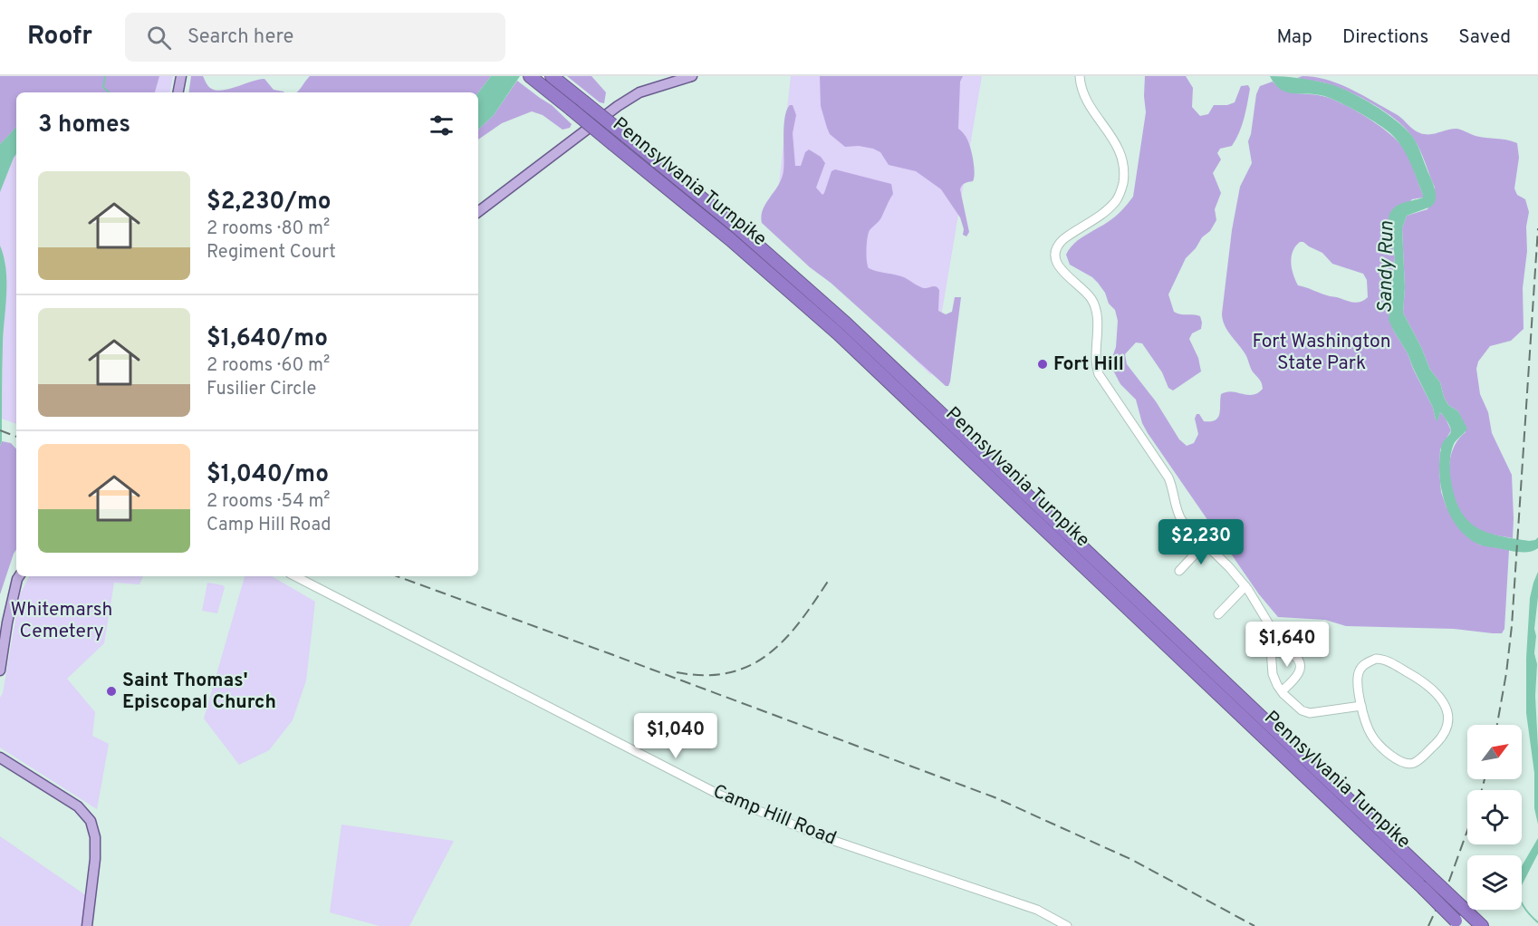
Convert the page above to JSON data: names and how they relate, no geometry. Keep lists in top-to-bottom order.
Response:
{
  "streets": {
    "highway": ["Pennsylvania Turnpike"],
    "street": ["Camp Hill Road"]
  },
  "water": ["Sandy Run"],
  "parks": ["Fort Washington State Park", "Whitemarsh Cemetery"],
  "places": ["Fort Hill", "Saint Thomas' Episcopal Church"],
  "north": "top right",
  "page": {
    "header": "Roofr",
    "search": "Search here",
    "nav": ["Map", "Directions", "Saved"],
    "heading": "3 homes",
    "list": [
      {
        "name": "$2,230/mo",
        "note": "2 rooms · 80 m² · Regiment Court"
      },
      {
        "name": "$1,640/mo",
        "note": "2 rooms · 60 m² · Fusilier Circle"
      },
      {
        "name": "$1,040/mo",
        "note": "2 rooms · 54 m² · Camp Hill Road"
      }
    ],
    "price": ["$2,230", "$1,640", "$1,040"]
  }
}
